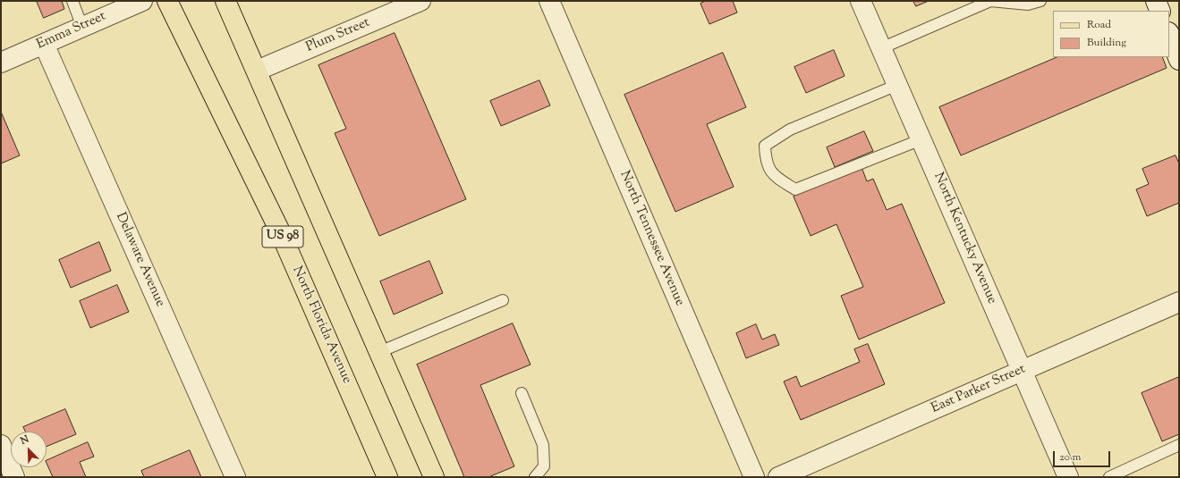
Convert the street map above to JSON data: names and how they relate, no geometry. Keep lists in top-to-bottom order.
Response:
{
  "streets": {
    "main road": ["US 98", "North Florida Avenue"],
    "street": [
      "Emma Street",
      "Plum Street",
      "North Tennessee Avenue",
      "North Kentucky Avenue",
      "Delaware Avenue",
      "East Parker Street"
    ]
  },
  "crossings": [
    ["Emma Street", "Delaware Avenue"],
    ["Plum Street", "US 98"],
    ["North Kentucky Avenue", "East Parker Street"]
  ],
  "legend": ["Road", "Building"],
  "scale_bar": "20 m",
  "north": "top left"
}
